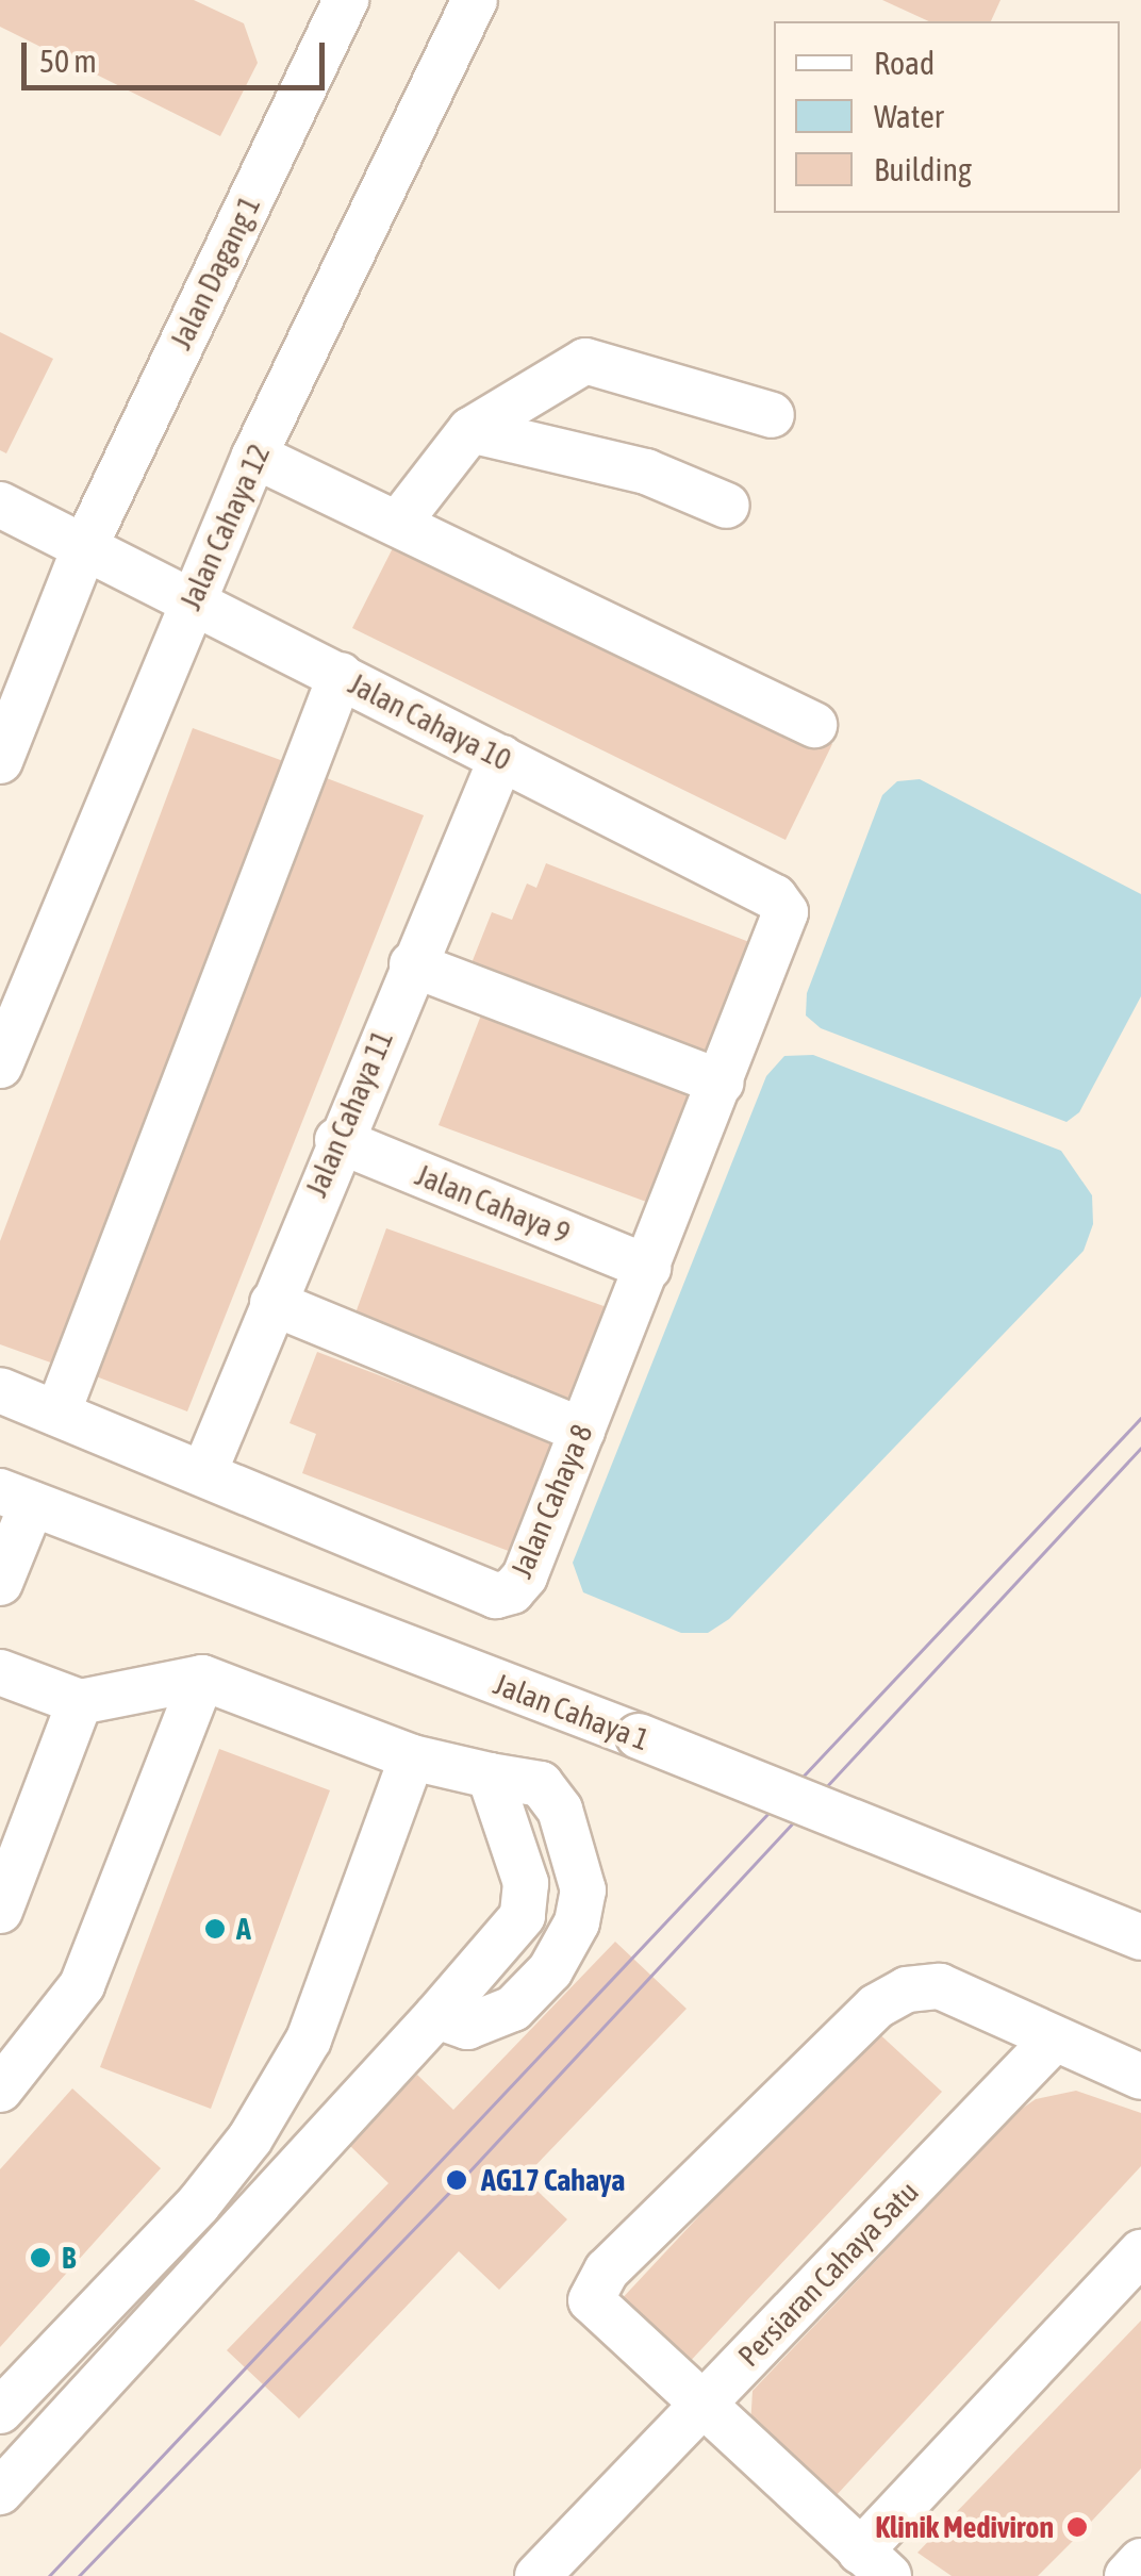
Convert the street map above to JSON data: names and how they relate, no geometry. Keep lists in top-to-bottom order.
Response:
{
  "streets": {
    "street": [
      "Jalan Dagang 1",
      "Jalan Cahaya 12",
      "Jalan Cahaya 10",
      "Jalan Cahaya 11",
      "Jalan Cahaya 9",
      "Jalan Cahaya 8",
      "Jalan Cahaya 1",
      "Persiaran Cahaya Satu"
    ]
  },
  "crossings": [
    ["Jalan Dagang 1", "Jalan Cahaya 10"],
    ["Jalan Cahaya 12", "Jalan Cahaya 10"],
    ["Jalan Cahaya 10", "Jalan Cahaya 11"],
    ["Jalan Cahaya 10", "Jalan Cahaya 8"],
    ["Jalan Cahaya 11", "Jalan Cahaya 9"],
    ["Jalan Cahaya 11", "Jalan Cahaya 8"],
    ["Jalan Cahaya 9", "Jalan Cahaya 8"]
  ],
  "places": [
    "A",
    "AG17 Cahaya",
    "B",
    "Klinik Mediviron"
  ],
  "legend": ["Road", "Water", "Building"],
  "scale_bar": "50 m"
}
